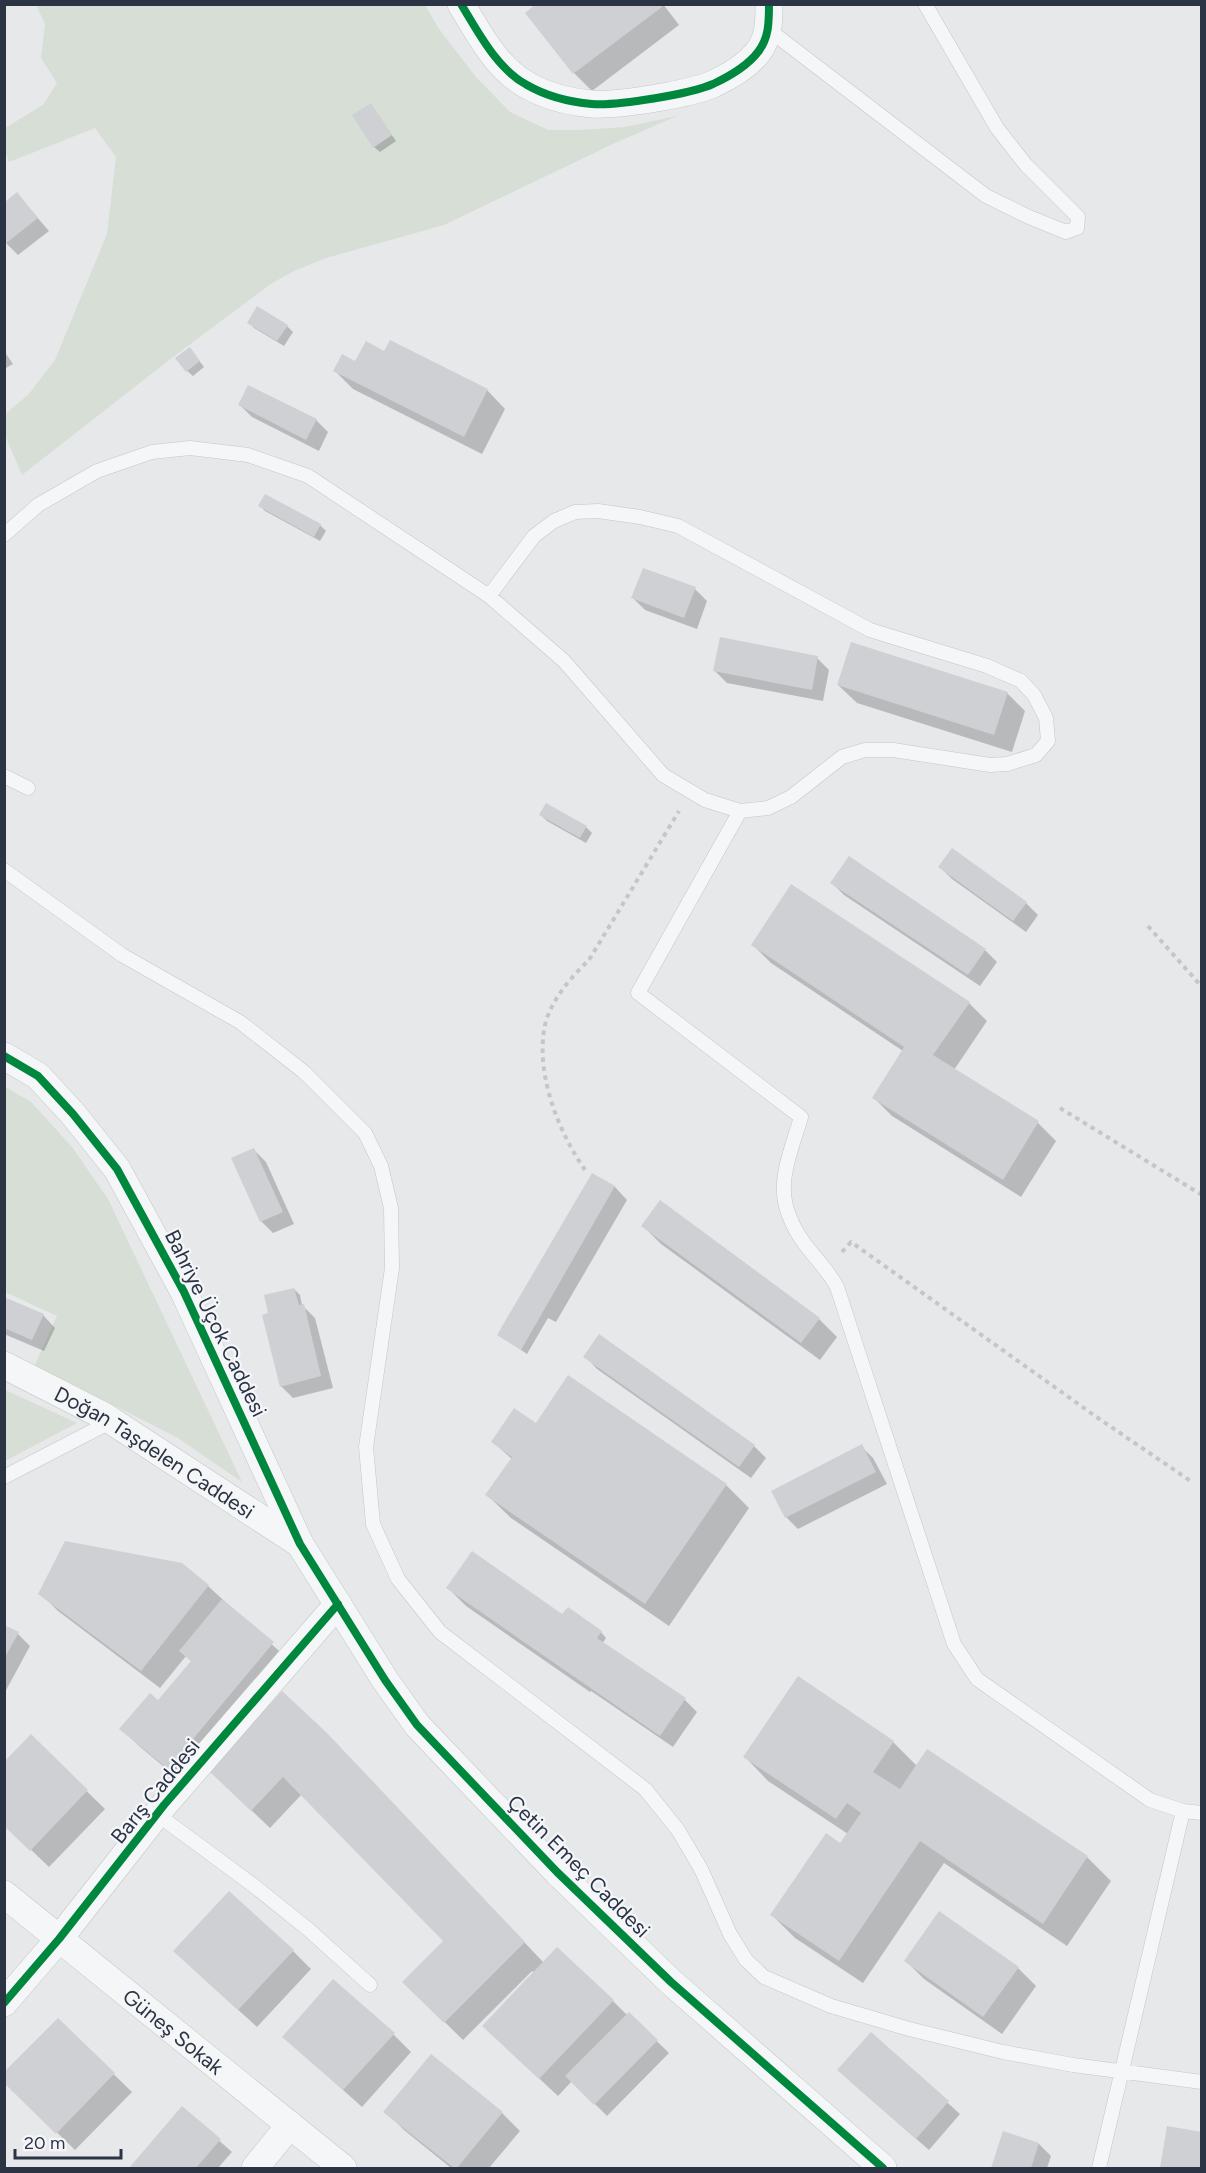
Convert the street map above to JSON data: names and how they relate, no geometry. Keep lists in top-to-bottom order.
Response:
{
  "streets": {
    "street": [
      "Bahriye Üçok Caddesi",
      "Doğan Taşdelen Caddesi",
      "Barış Caddesi",
      "Çetin Emeç Caddesi",
      "Güneş Sokak"
    ]
  },
  "crossings": [
    ["Bahriye Üçok Caddesi", "Doğan Taşdelen Caddesi"],
    ["Bahriye Üçok Caddesi", "Çetin Emeç Caddesi"],
    ["Doğan Taşdelen Caddesi", "Çetin Emeç Caddesi"],
    ["Barış Caddesi", "Çetin Emeç Caddesi"],
    ["Barış Caddesi", "Güneş Sokak"]
  ],
  "scale_bar": "20 m"
}
